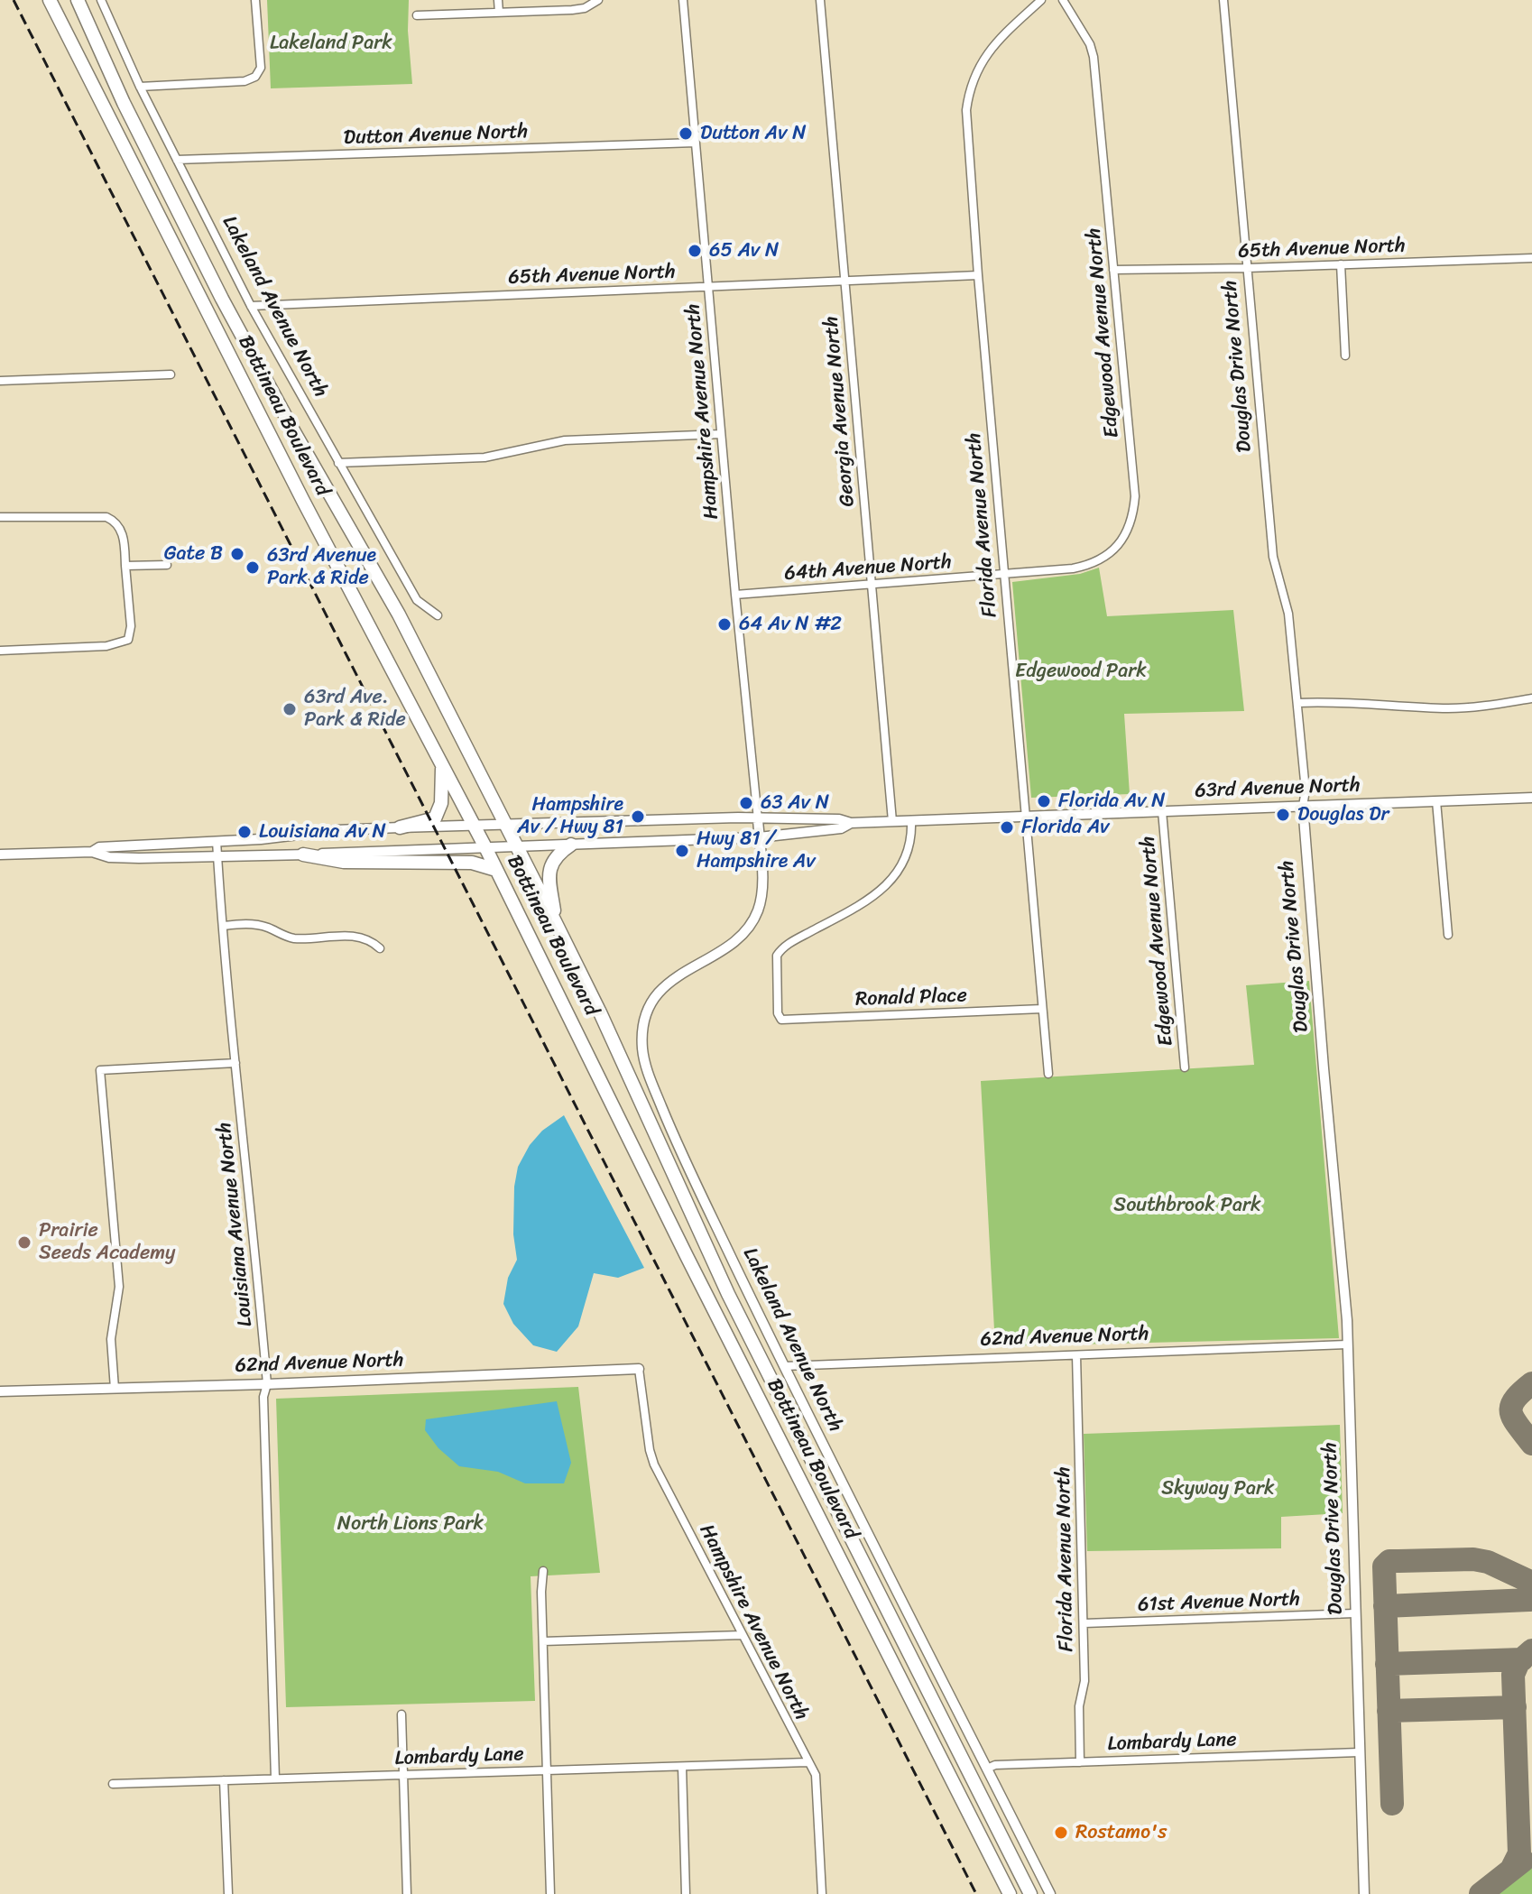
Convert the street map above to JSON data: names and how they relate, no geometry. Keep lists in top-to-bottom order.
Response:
{
  "streets": {
    "highway": ["Bottineau Boulevard"],
    "street": [
      "Dutton Avenue North",
      "65th Avenue North",
      "Lakeland Avenue North",
      "Edgewood Avenue North",
      "Douglas Drive North",
      "Hampshire Avenue North",
      "Georgia Avenue North",
      "Florida Avenue North",
      "64th Avenue North",
      "63rd Avenue North",
      "Ronald Place",
      "Louisiana Avenue North",
      "62nd Avenue North",
      "61st Avenue North",
      "Lombardy Lane"
    ]
  },
  "crossings": [
    ["Dutton Avenue North", "Lakeland Avenue North"],
    ["Dutton Avenue North", "Hampshire Avenue North"],
    ["65th Avenue North", "Lakeland Avenue North"],
    ["65th Avenue North", "Edgewood Avenue North"],
    ["65th Avenue North", "Douglas Drive North"],
    ["65th Avenue North", "Hampshire Avenue North"],
    ["65th Avenue North", "Georgia Avenue North"],
    ["65th Avenue North", "Florida Avenue North"],
    ["Lakeland Avenue North", "Hampshire Avenue North"],
    ["Lakeland Avenue North", "63rd Avenue North"],
    ["Lakeland Avenue North", "62nd Avenue North"],
    ["Lakeland Avenue North", "Lombardy Lane"],
    ["Edgewood Avenue North", "Florida Avenue North"],
    ["Edgewood Avenue North", "64th Avenue North"],
    ["Edgewood Avenue North", "63rd Avenue North"],
    ["Douglas Drive North", "63rd Avenue North"],
    ["Douglas Drive North", "62nd Avenue North"],
    ["Douglas Drive North", "61st Avenue North"],
    ["Douglas Drive North", "Lombardy Lane"],
    ["Hampshire Avenue North", "64th Avenue North"],
    ["Hampshire Avenue North", "63rd Avenue North"],
    ["Hampshire Avenue North", "62nd Avenue North"],
    ["Hampshire Avenue North", "Lombardy Lane"],
    ["Georgia Avenue North", "64th Avenue North"],
    ["Georgia Avenue North", "63rd Avenue North"],
    ["Bottineau Boulevard", "63rd Avenue North"],
    ["Florida Avenue North", "64th Avenue North"],
    ["Florida Avenue North", "63rd Avenue North"],
    ["Florida Avenue North", "Ronald Place"],
    ["Florida Avenue North", "62nd Avenue North"],
    ["Florida Avenue North", "61st Avenue North"],
    ["Florida Avenue North", "Lombardy Lane"],
    ["63rd Avenue North", "Ronald Place"],
    ["63rd Avenue North", "Louisiana Avenue North"],
    ["Louisiana Avenue North", "62nd Avenue North"],
    ["Louisiana Avenue North", "Lombardy Lane"]
  ],
  "parks": [
    "Lakeland Park",
    "Edgewood Park",
    "Southbrook Park",
    "Skyway Park",
    "North Lions Park"
  ],
  "places": [
    "Dutton Av N",
    "65 Av N",
    "Gate B",
    "63rd Avenue Park & Ride",
    "64 Av N #2",
    "63rd Ave. Park & Ride",
    "Florida Av N",
    "63 Av N",
    "Douglas Dr",
    "Hampshire Av / Hwy 81",
    "Florida Av",
    "Louisiana Av N",
    "Hwy 81 / Hampshire Av",
    "Prairie Seeds Academy",
    "Rostamo's"
  ]
}
